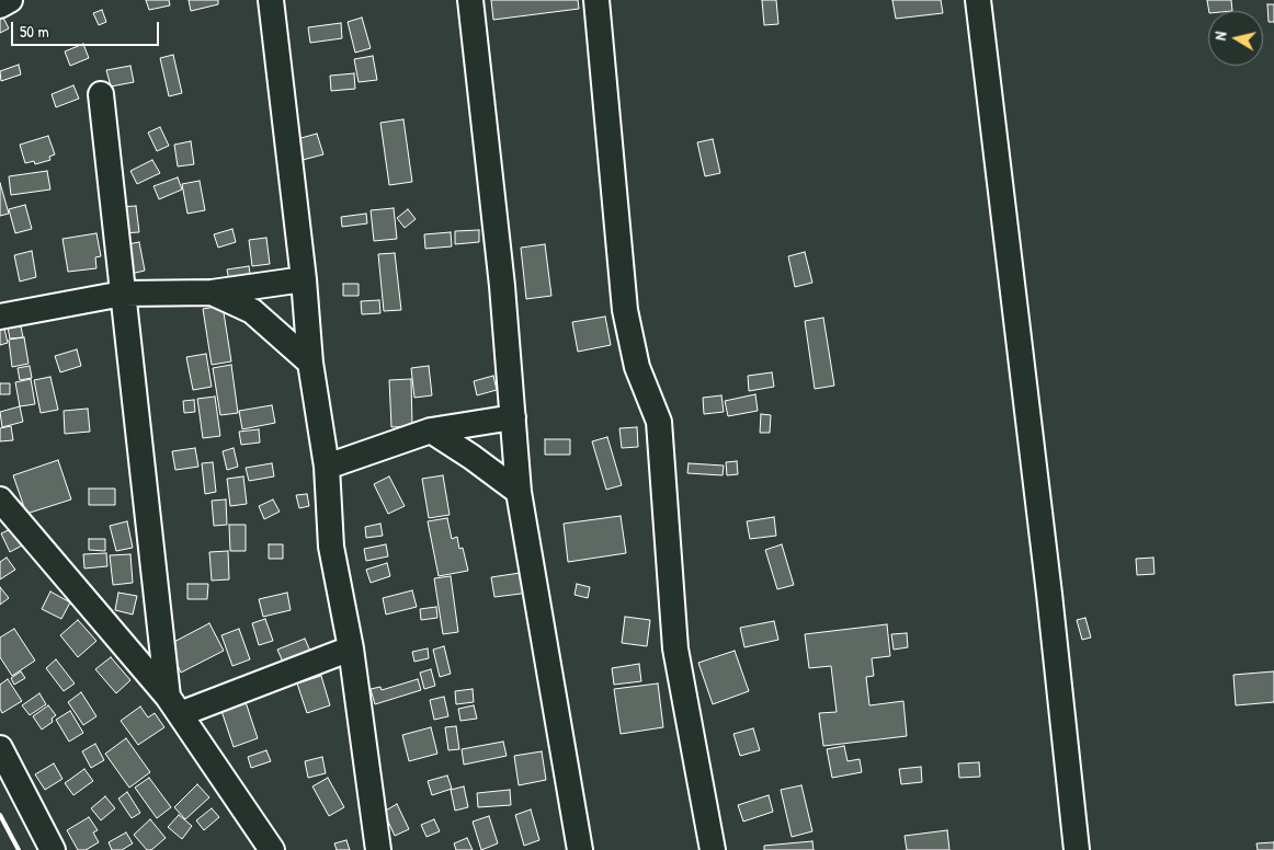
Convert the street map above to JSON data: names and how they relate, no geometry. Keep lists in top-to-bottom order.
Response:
{
  "scale_bar": "50 m",
  "north": "left"
}
